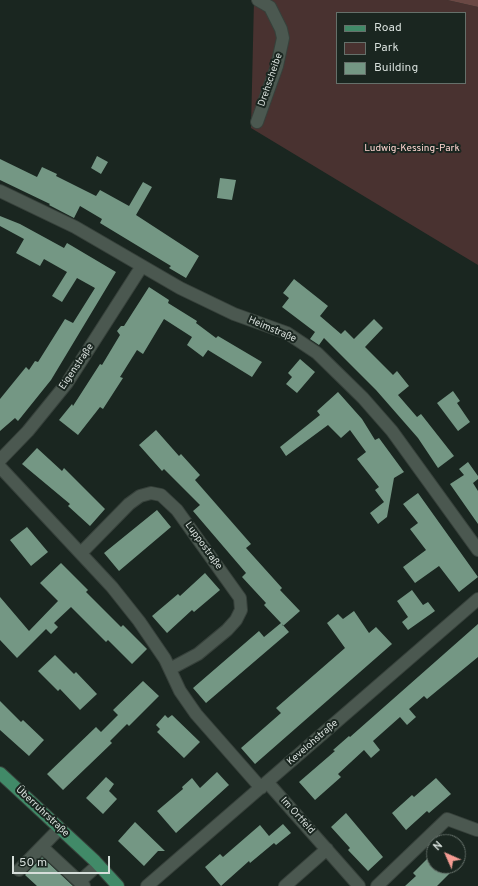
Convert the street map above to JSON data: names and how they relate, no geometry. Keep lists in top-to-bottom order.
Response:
{
  "streets": {
    "main road": ["Überruhrstraße"],
    "street": [
      "Drehscheibe",
      "Heimstraße",
      "Eigenstraße",
      "Luppostraße",
      "Kevelohstraße",
      "Im Ortfeld"
    ]
  },
  "crossings": [
    ["Heimstraße", "Eigenstraße"],
    ["Kevelohstraße", "Im Ortfeld"]
  ],
  "parks": ["Ludwig-Kessing-Park"],
  "legend": ["Road", "Park", "Building"],
  "scale_bar": "50 m",
  "north": "top left"
}
